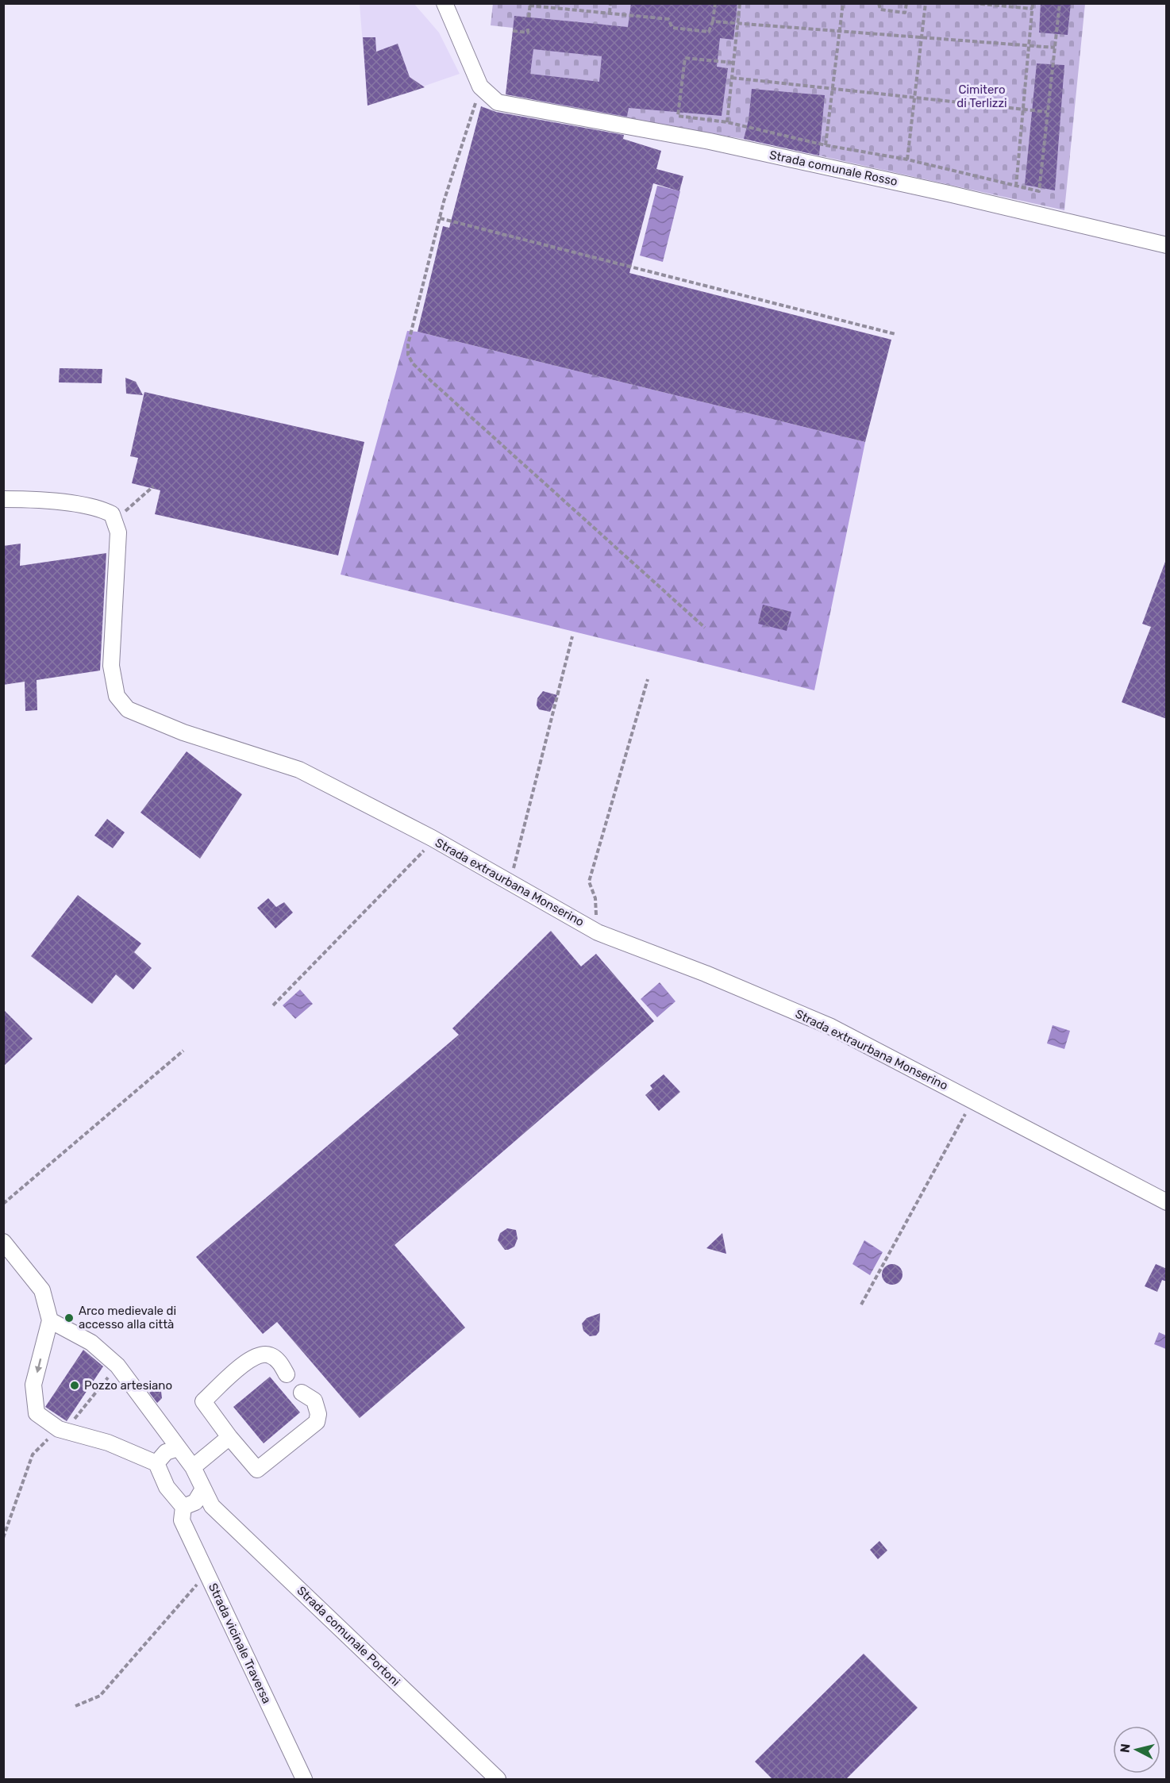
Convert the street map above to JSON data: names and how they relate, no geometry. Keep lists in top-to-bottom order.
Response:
{
  "streets": {
    "street": [
      "Strada comunale Rosso",
      "Strada extraurbana Monserino",
      "Strada comunale Portoni",
      "Strada vicinale Traversa"
    ]
  },
  "parks": ["Cimitero di Terlizzi"],
  "places": ["Arco medievale di accesso alla città", "Pozzo artesiano"],
  "north": "left"
}
